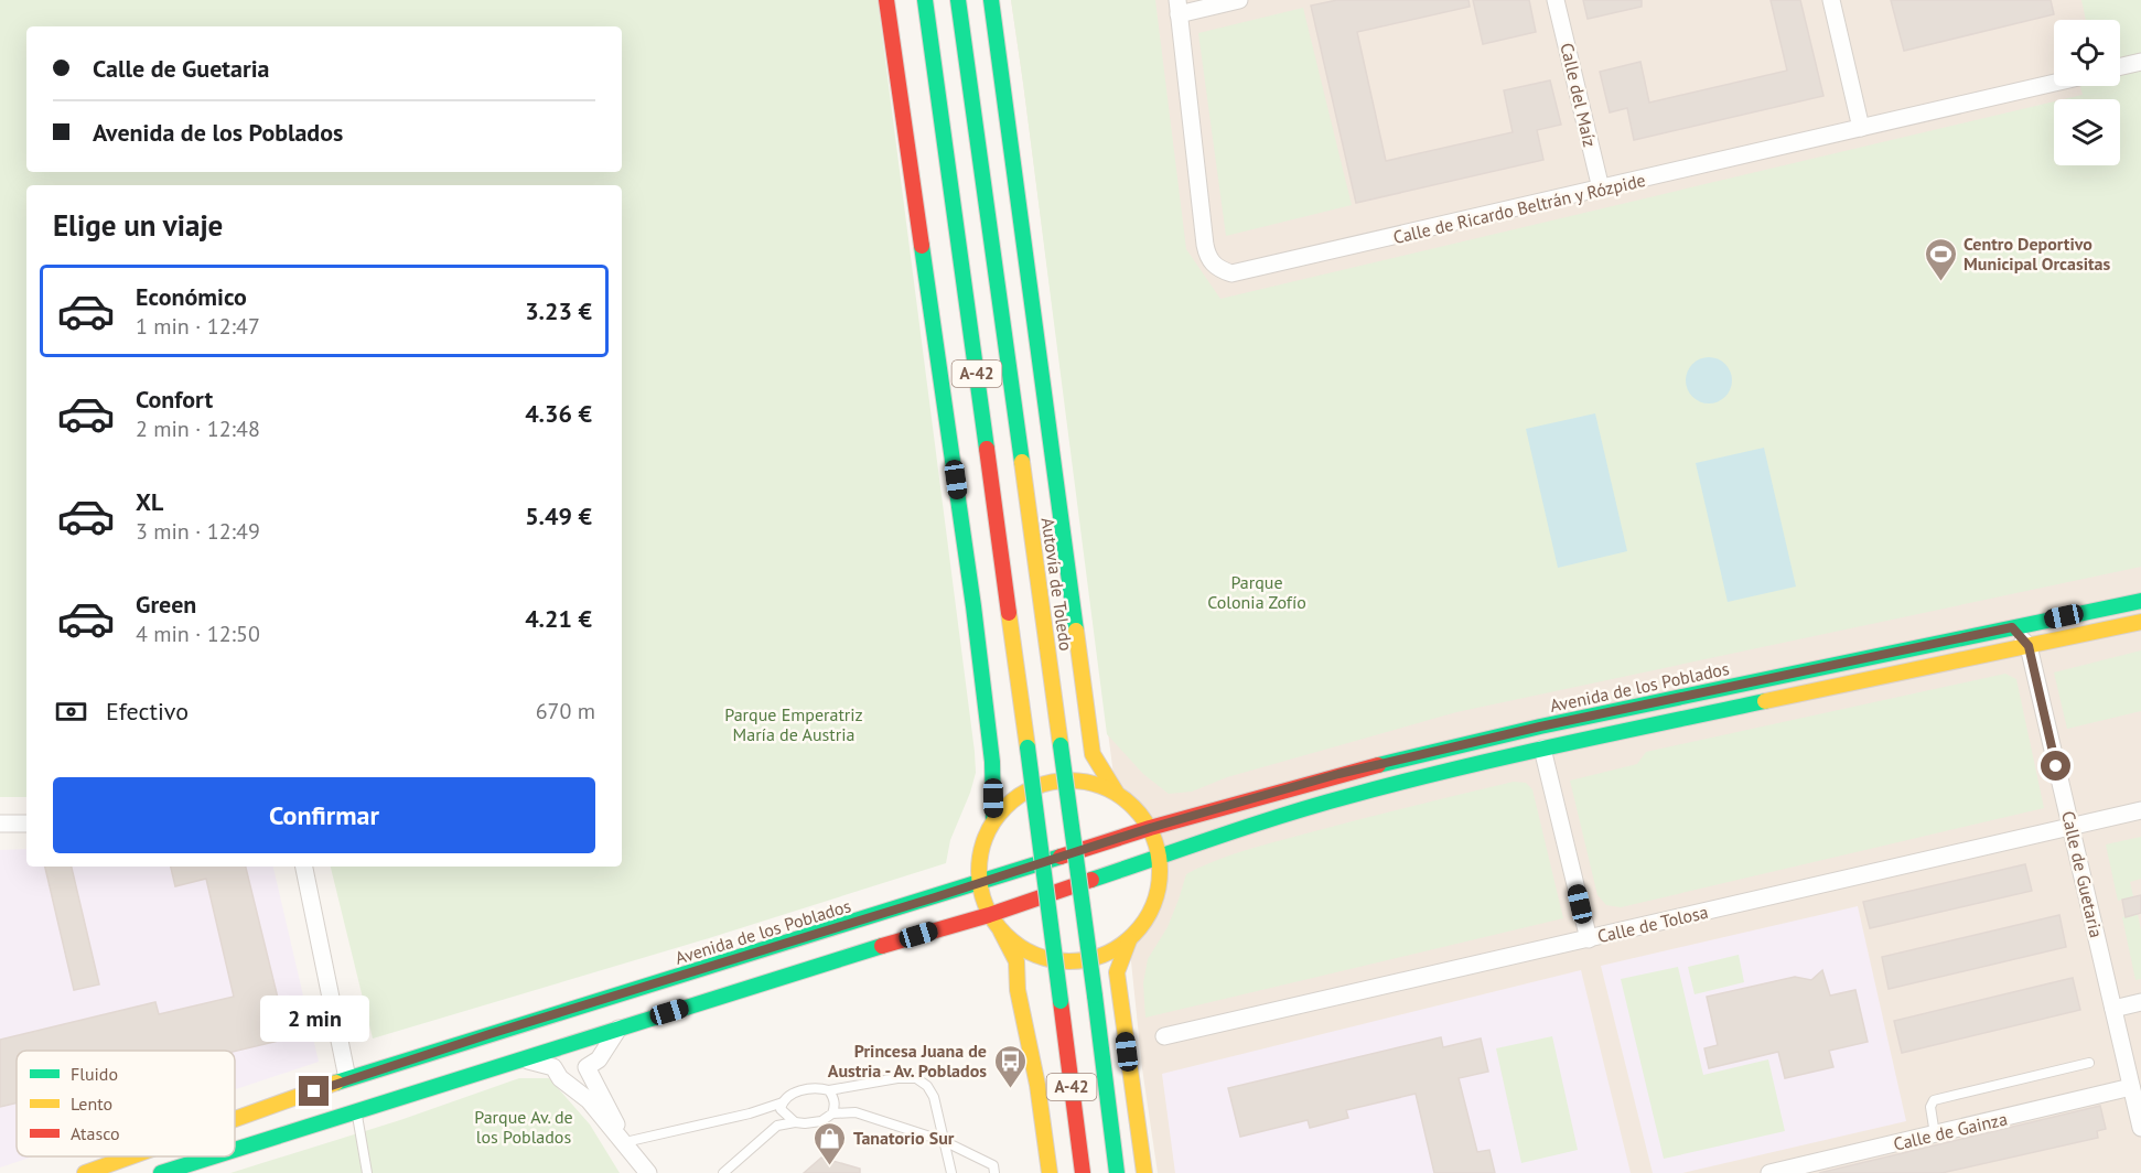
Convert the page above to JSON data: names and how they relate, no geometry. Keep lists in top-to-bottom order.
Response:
{
  "streets": {
    "main road": ["A-42", "Autovía de Toledo", "Avenida de los Poblados"],
    "street": [
      "Calle del Maíz",
      "Calle de Ricardo Beltrán y Rózpide",
      "Calle de Guetaria",
      "Calle de Tolosa",
      "Calle de Gainza"
    ]
  },
  "crossings": [
    ["Calle del Maíz", "Calle de Ricardo Beltrán y Rózpide"],
    ["Avenida de los Poblados", "Calle de Guetaria"],
    ["Calle de Guetaria", "Calle de Tolosa"],
    ["Calle de Guetaria", "Calle de Gainza"]
  ],
  "parks": ["Parque Colonia Zofío", "Parque Emperatriz María de Austria", "Parque Av. de los Poblados"],
  "places": {
    "sports": ["Centro Deportivo Municipal Orcasitas"],
    "bus stop": ["Princesa Juana de Austria - Av. Poblados"],
    "shop": ["Tanatorio Sur"]
  },
  "legend": ["Fluido", "Lento", "Atasco"],
  "page": {
    "banner": ["Calle de Guetaria", "Avenida de los Poblados"],
    "heading": "Elige un viaje",
    "list": [
      {
        "name": "Económico",
        "note": "1 min · 12:47",
        "value": "3.23 €"
      },
      {
        "name": "Confort",
        "note": "2 min · 12:48",
        "value": "4.36 €"
      },
      {
        "name": "XL",
        "note": "3 min · 12:49",
        "value": "5.49 €"
      },
      {
        "name": "Green",
        "note": "4 min · 12:50",
        "value": "4.21 €"
      }
    ],
    "pay": ["Efectivo", "670 m"],
    "buttons": "Confirmar",
    "bubble": "2 min"
  }
}
